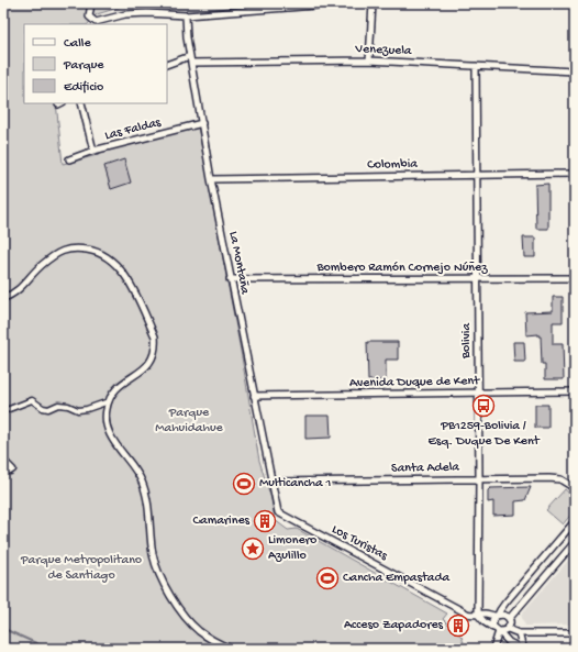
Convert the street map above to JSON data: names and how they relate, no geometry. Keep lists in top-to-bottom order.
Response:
{
  "streets": {
    "street": [
      "Venezuela",
      "Las Faldas",
      "Colombia",
      "La Montaña",
      "Bombero Ramón Cornejo Núñez",
      "Bolivia",
      "Avenida Duque de Kent",
      "Santa Adela",
      "Los Turistas"
    ]
  },
  "crossings": [
    ["Venezuela", "La Montaña"],
    ["Venezuela", "Bolivia"],
    ["Las Faldas", "La Montaña"],
    ["Colombia", "La Montaña"],
    ["Colombia", "Bolivia"],
    ["La Montaña", "Bombero Ramón Cornejo Núñez"],
    ["La Montaña", "Avenida Duque de Kent"],
    ["La Montaña", "Santa Adela"],
    ["La Montaña", "Los Turistas"],
    ["Bombero Ramón Cornejo Núñez", "Bolivia"],
    ["Bolivia", "Avenida Duque de Kent"],
    ["Bolivia", "Santa Adela"],
    ["Bolivia", "Los Turistas"]
  ],
  "parks": ["Parque Mahuidahue", "Parque Metropolitano de Santiago"],
  "places": {
    "bus stop": ["PB1259-Bolivia / Esq. Duque De Kent"],
    "sports": ["Multicancha 1", "Cancha Empastada"],
    "building": ["Camarines", "Acceso Zapadores"],
    "place": ["Limonero Azulillo"]
  },
  "legend": ["Calle", "Parque", "Edificio"]
}
